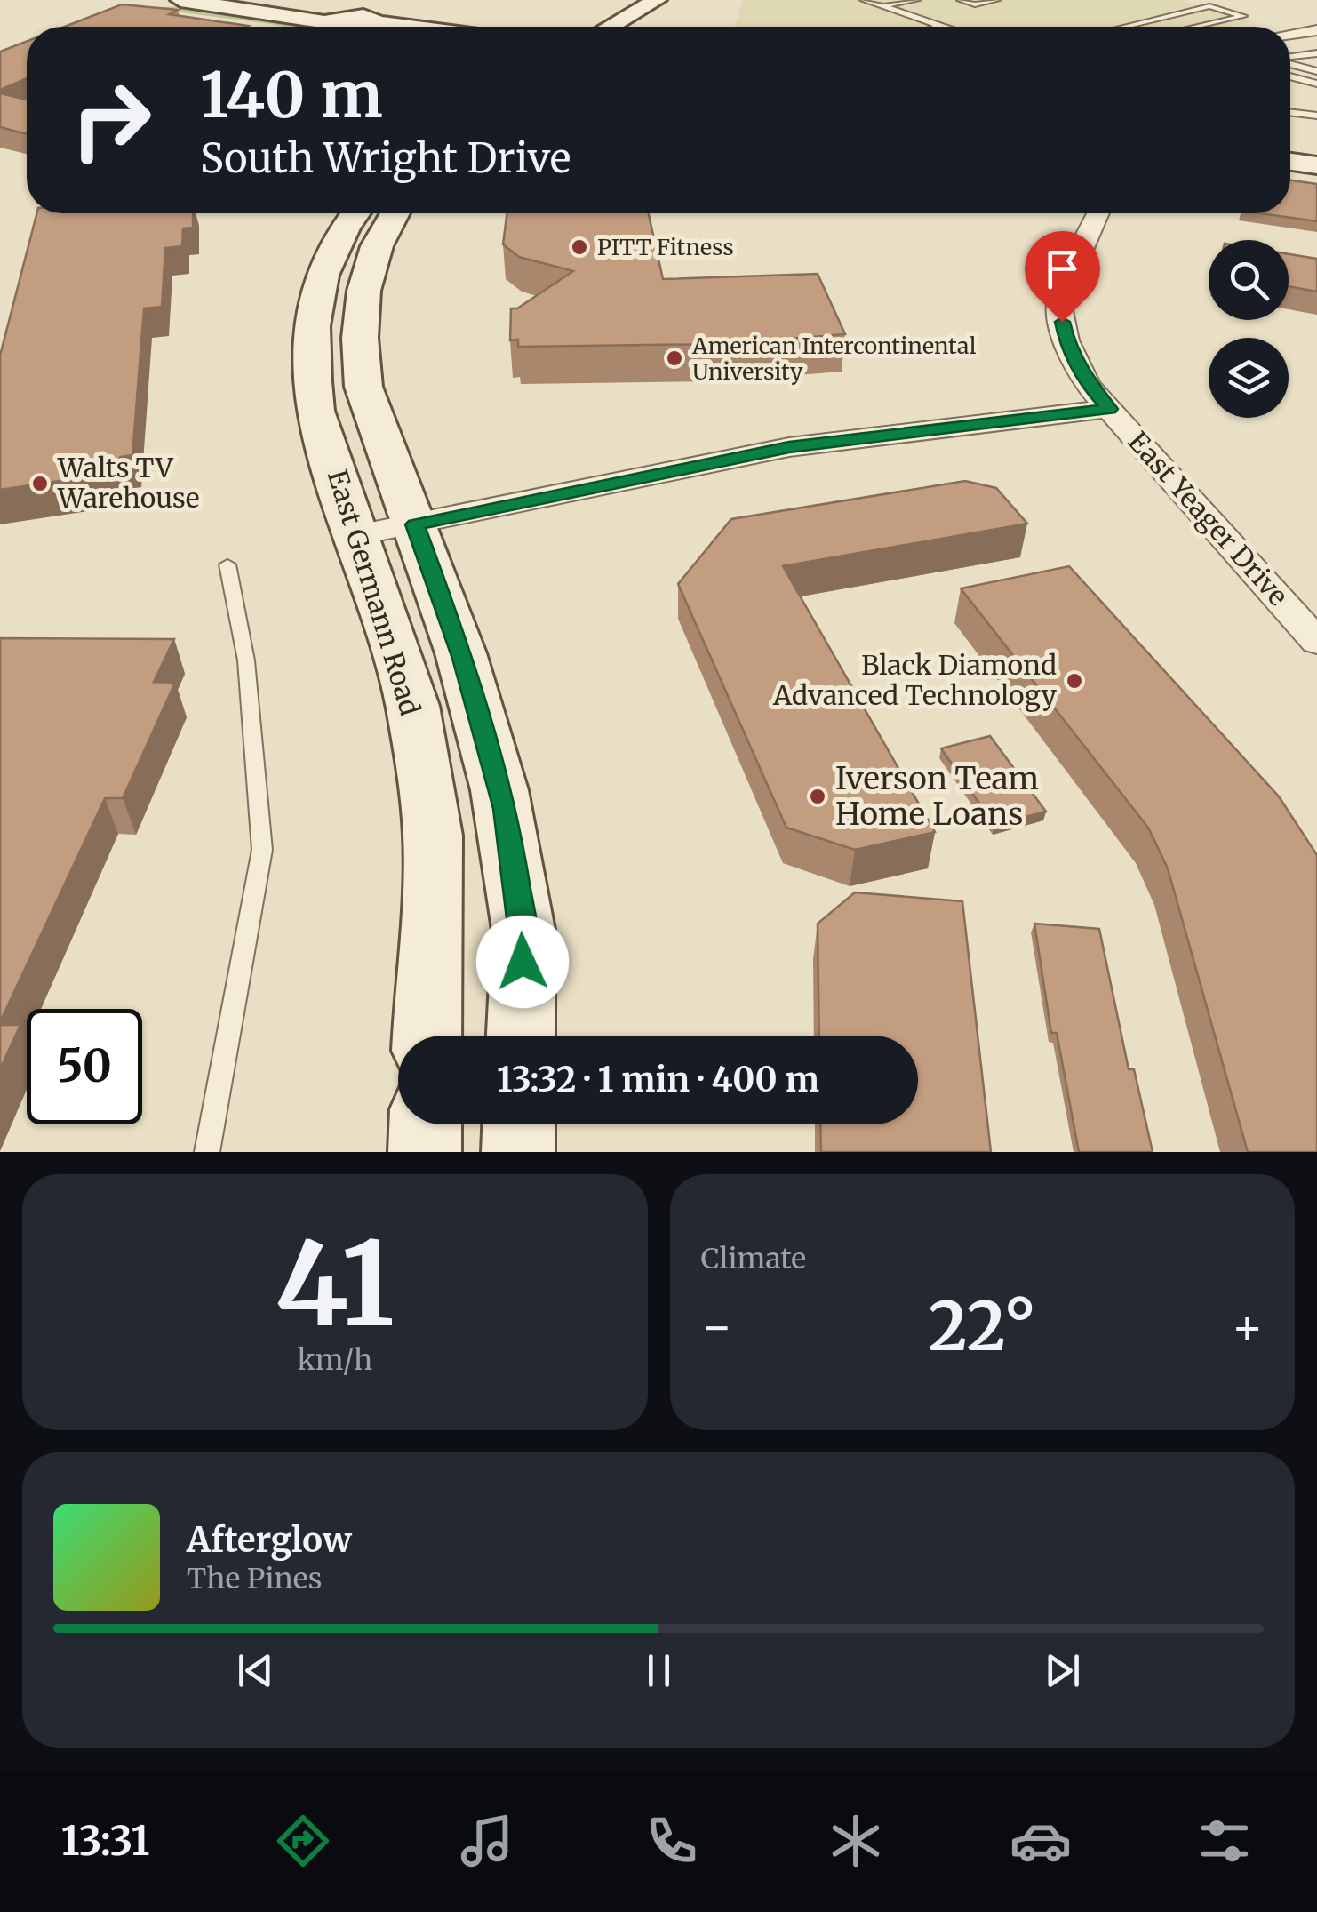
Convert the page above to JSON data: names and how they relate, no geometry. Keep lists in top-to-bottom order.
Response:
{
  "streets": {
    "main road": ["East Germann Road"],
    "street": ["East Yeager Drive"]
  },
  "places": [
    "PITT Fitness",
    "American Intercontinental University",
    "Walts TV Warehouse",
    "Black Diamond Advanced Technology",
    "Iverson Team Home Loans"
  ],
  "page": {
    "turn": ["140 m", "South Wright Drive"],
    "limit": "50",
    "trip": "13:32 · 1 min · 400 m",
    "tile": [
      ["41", "km/h"],
      "Climate"
    ],
    "heat": ["−", "22°", "+"],
    "song": ["Afterglow", "The Pines"],
    "tabs": "13:31"
  }
}
